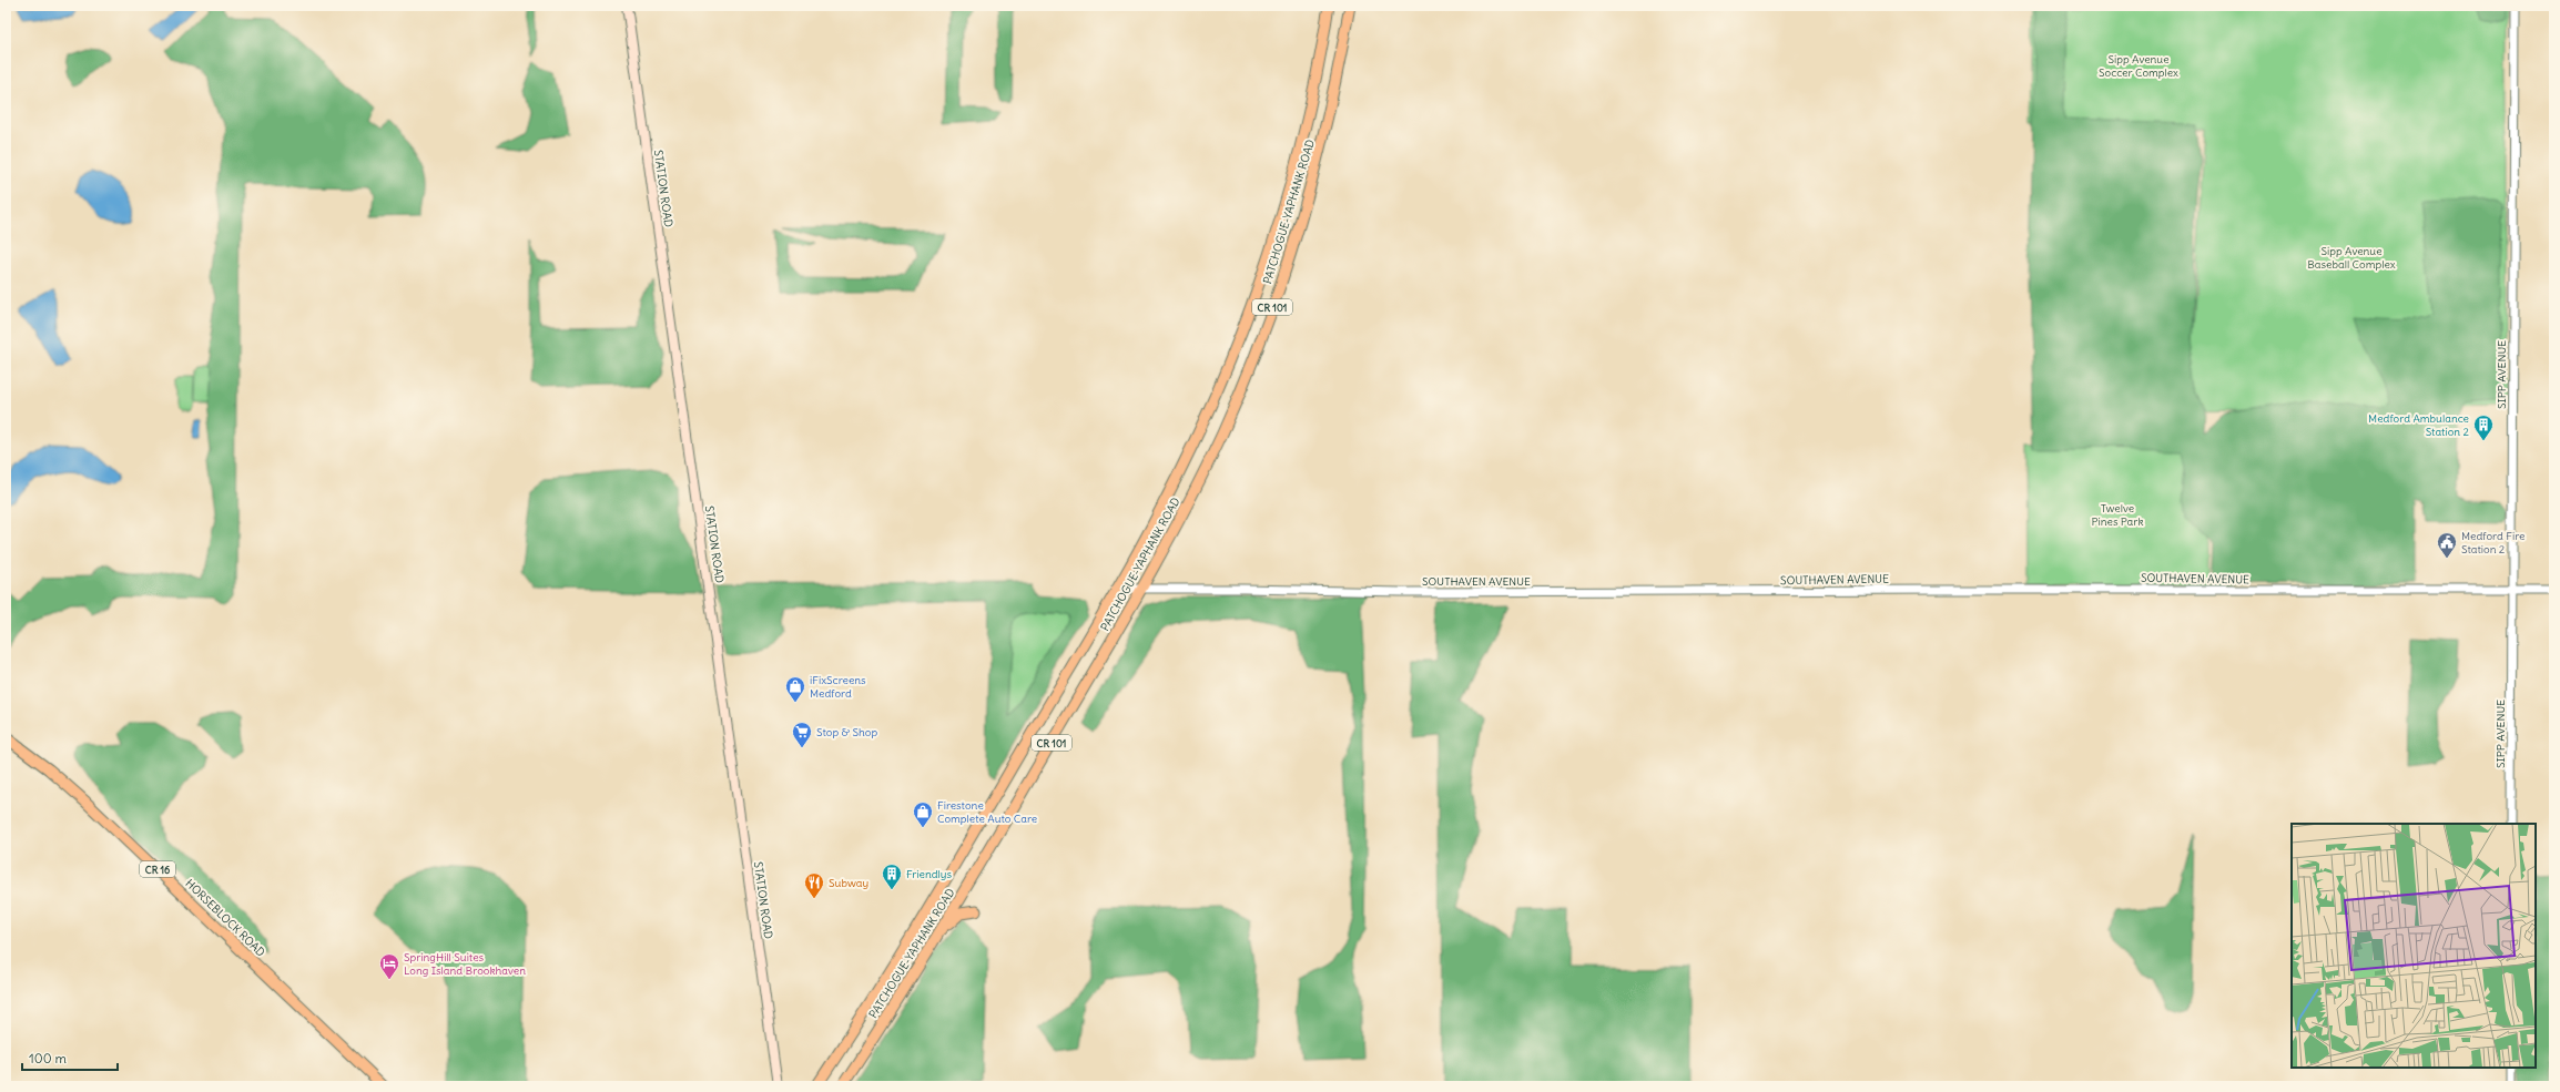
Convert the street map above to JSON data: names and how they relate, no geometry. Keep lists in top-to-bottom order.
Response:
{
  "streets": {
    "main road": [
      "STATION ROAD",
      "PATCHOGUE-YAPHANK ROAD",
      "CR 101",
      "CR 16",
      "HORSEBLOCK ROAD"
    ],
    "street": ["SIPP AVENUE", "SOUTHAVEN AVENUE"]
  },
  "crossings": [
    ["PATCHOGUE-YAPHANK ROAD", "SOUTHAVEN AVENUE"],
    ["SIPP AVENUE", "SOUTHAVEN AVENUE"]
  ],
  "parks": ["Sipp Avenue Soccer Complex", "Sipp Avenue Baseball Complex", "Twelve Pines Park"],
  "places": {
    "building": ["Medford Ambulance Station 2", "Friendlys"],
    "public building": ["Medford Fire Station 2"],
    "shop": ["iFixScreens Medford", "Firestone Complete Auto Care"],
    "supermarket": ["Stop & Shop"],
    "restaurant": ["Subway"],
    "hotel": ["SpringHill Suites Long Island Brookhaven"]
  },
  "scale_bar": "100 m"
}
